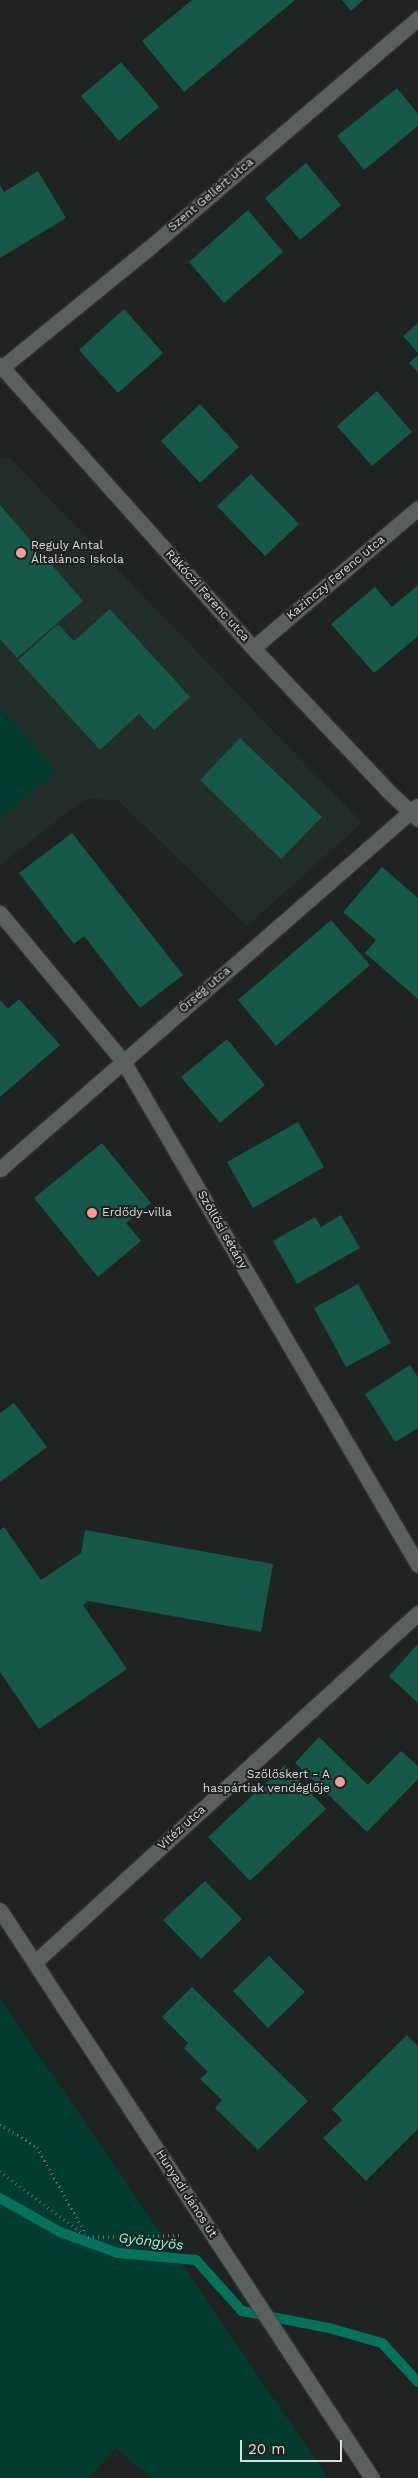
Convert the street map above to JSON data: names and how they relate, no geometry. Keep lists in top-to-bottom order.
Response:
{
  "streets": {
    "street": [
      "Szent Gellért utca",
      "Kazinczy Ferenc utca",
      "Rákóczi Ferenc utca",
      "Őrség utca",
      "Szőllősi sétány",
      "Vitéz utca",
      "Hunyadi János út"
    ]
  },
  "crossings": [
    ["Szent Gellért utca", "Rákóczi Ferenc utca"],
    ["Kazinczy Ferenc utca", "Rákóczi Ferenc utca"],
    ["Rákóczi Ferenc utca", "Őrség utca"],
    ["Őrség utca", "Szőllősi sétány"],
    ["Vitéz utca", "Hunyadi János út"]
  ],
  "water": ["Gyöngyös"],
  "places": ["Reguly Antal Általános Iskola", "Erdődy-villa", "Szőlőskert - A haspártiak vendéglője"],
  "scale_bar": "20 m"
}
